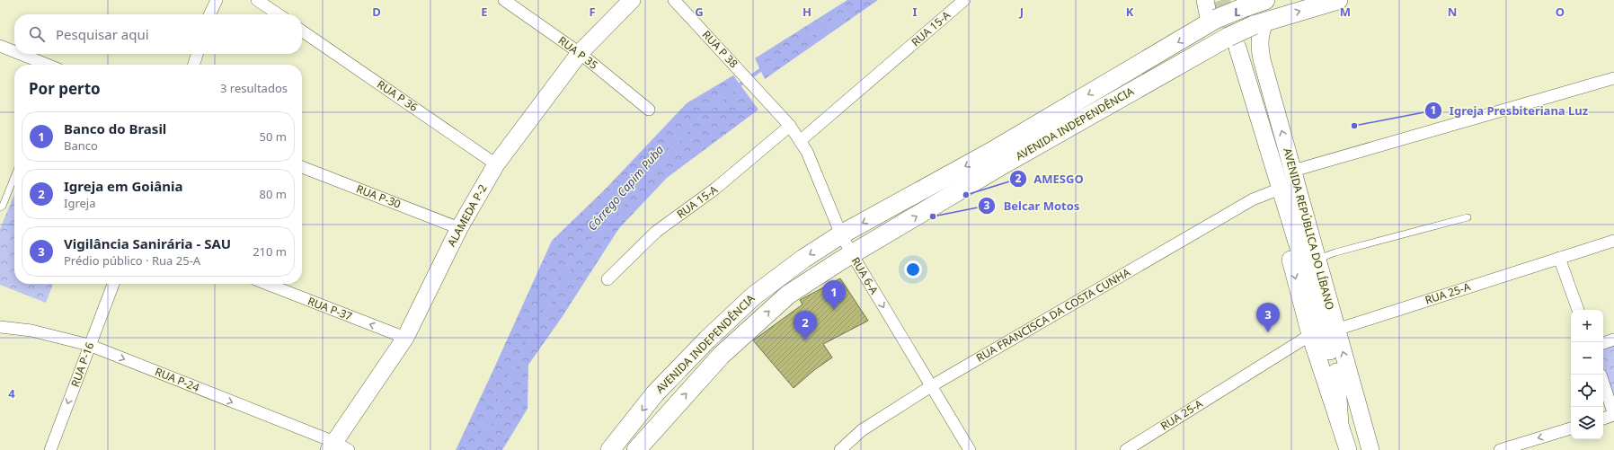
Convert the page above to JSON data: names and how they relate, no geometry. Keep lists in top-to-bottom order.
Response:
{
  "streets": {
    "main road": ["AVENIDA INDEPENDÊNCIA"],
    "street": [
      "RUA 15-A",
      "RUA P 38",
      "RUA P 35",
      "RUA P 36",
      "RUA P-30",
      "ALAMEDA P-2",
      "AVENIDA REPÚBLICA DO LÍBANO",
      "RUA 6-A",
      "RUA 25-A",
      "RUA P-37",
      "RUA FRANCISCA DA COSTA CUNHA",
      "RUA P-16",
      "RUA P-24"
    ]
  },
  "crossings": [
    ["RUA 15-A", "RUA 6-A"],
    ["RUA P 38", "RUA 6-A"],
    ["RUA P 35", "ALAMEDA P-2"],
    ["RUA P 36", "ALAMEDA P-2"],
    ["AVENIDA INDEPENDÊNCIA", "AVENIDA REPÚBLICA DO LÍBANO"],
    ["AVENIDA INDEPENDÊNCIA", "RUA 6-A"],
    ["RUA P-30", "ALAMEDA P-2"],
    ["ALAMEDA P-2", "RUA P-37"],
    ["ALAMEDA P-2", "RUA P-24"],
    ["AVENIDA REPÚBLICA DO LÍBANO", "RUA 25-A"],
    ["AVENIDA REPÚBLICA DO LÍBANO", "RUA FRANCISCA DA COSTA CUNHA"],
    ["RUA 6-A", "RUA FRANCISCA DA COSTA CUNHA"],
    ["RUA P-16", "RUA P-24"]
  ],
  "one_way": [
    "RUA 6-A",
    "RUA P-37",
    "RUA P-16",
    "RUA P-24"
  ],
  "water": ["Córrego Capim Puba"],
  "places": ["Igreja Presbiteriana Luz", "AMESGO", "Belcar Motos"],
  "page": {
    "search": "Pesquisar aqui",
    "heading": ["Por perto", "3 resultados"],
    "list": [
      {
        "mark": "1",
        "name": "Banco do Brasil",
        "note": "Banco",
        "value": "50 m"
      },
      {
        "mark": "2",
        "name": "Igreja em Goiânia",
        "note": "Igreja",
        "value": "80 m"
      },
      {
        "mark": "3",
        "name": "Vigilância Sanirária - SAU",
        "note": "Prédio público · Rua 25-A",
        "value": "210 m"
      }
    ],
    "pins": ["1", "3", "2"],
    "map_buttons": ["+", "−"]
  },
  "grid": {
    "columns": [
      "D",
      "E",
      "F",
      "G",
      "H",
      "I",
      "J",
      "K",
      "L",
      "M",
      "N",
      "O"
    ],
    "rows": ["4"]
  }
}
